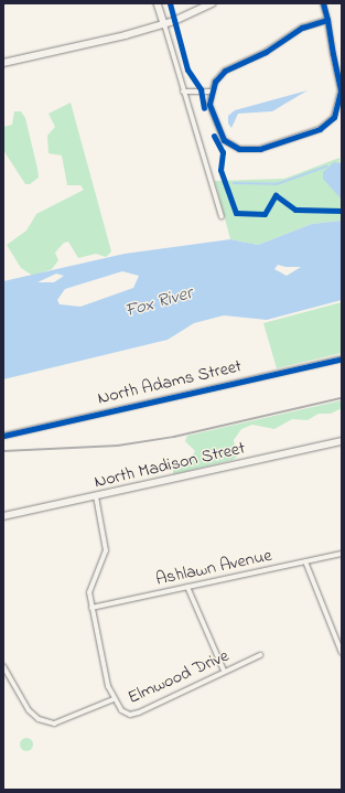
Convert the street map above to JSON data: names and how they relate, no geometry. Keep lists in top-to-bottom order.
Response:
{
  "streets": {
    "street": [
      "North Adams Street",
      "North Madison Street",
      "Ashlawn Avenue",
      "Elmwood Drive"
    ]
  },
  "crossings": [
    ["North Madison Street", "Elmwood Drive"],
    ["Ashlawn Avenue", "Elmwood Drive"]
  ],
  "water": ["Fox River"]
}
